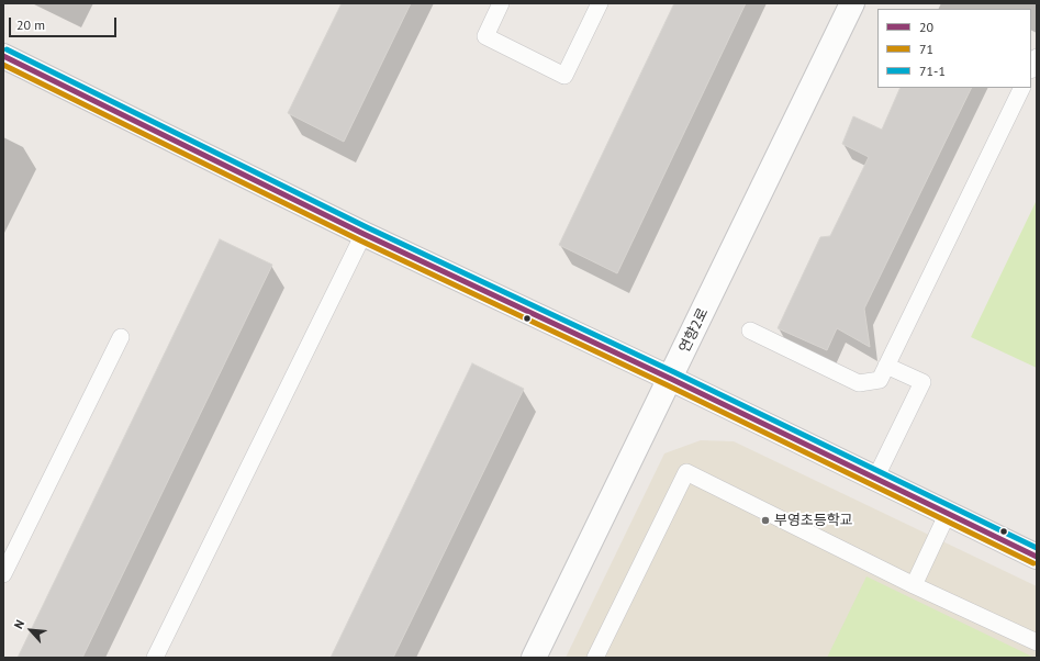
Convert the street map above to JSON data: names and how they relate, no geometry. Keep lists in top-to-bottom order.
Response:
{
  "streets": {
    "street": ["연향2로"]
  },
  "places": ["부영초등학교"],
  "lines": ["transit line 71-1", "transit line 20", "transit line 71"],
  "legend": ["20", "71", "71-1"],
  "scale_bar": "20 m",
  "north": "top left"
}
